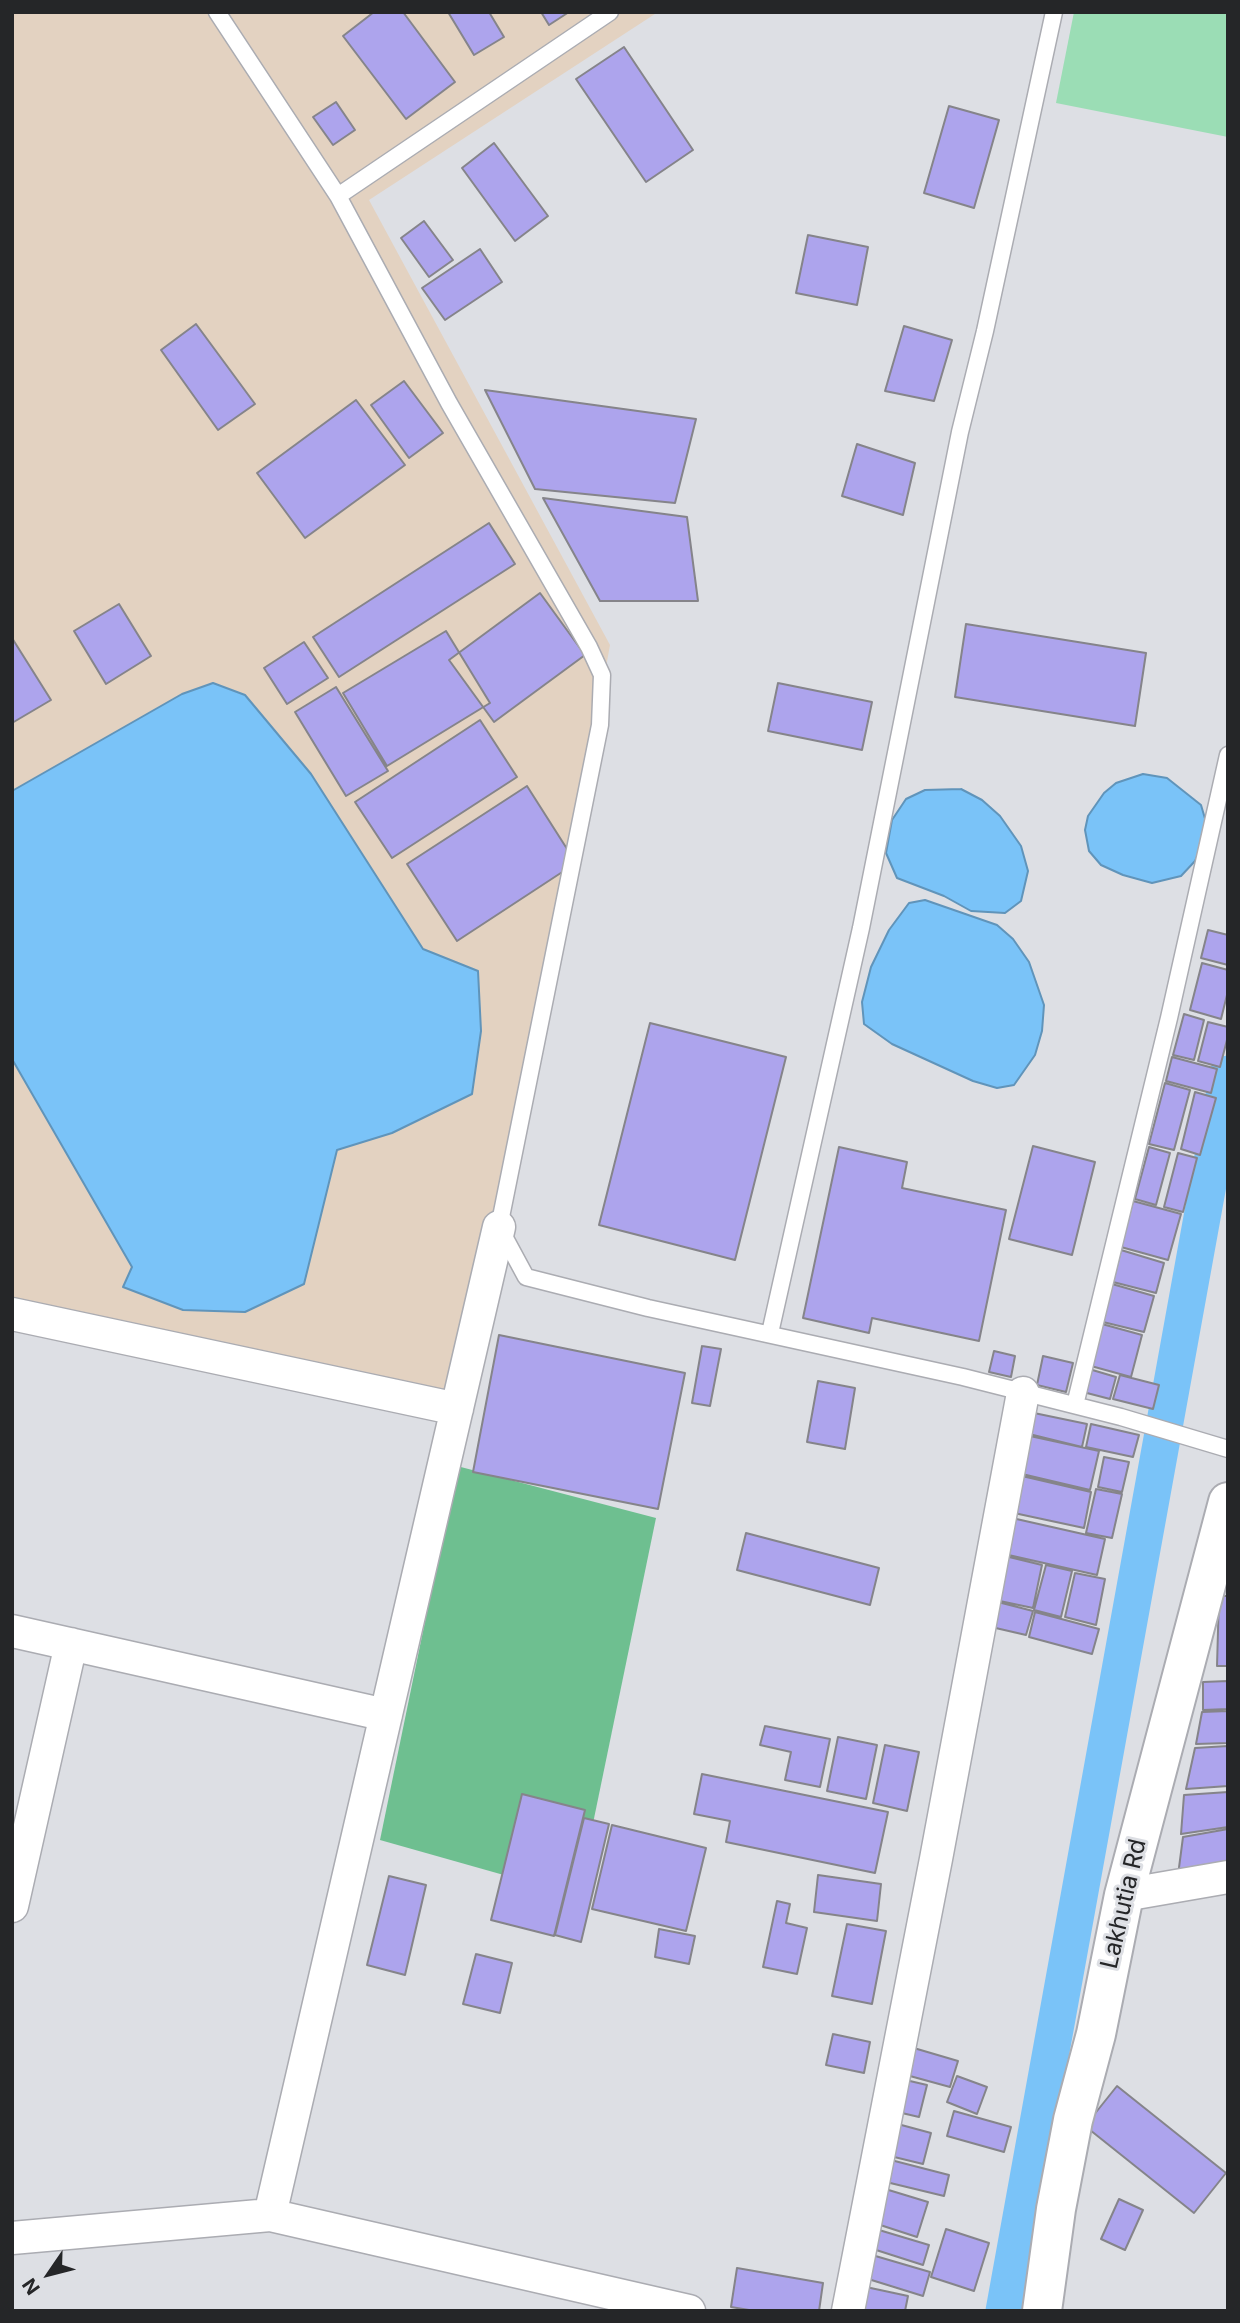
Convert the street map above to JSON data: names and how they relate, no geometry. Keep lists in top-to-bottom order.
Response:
{
  "streets": {
    "street": ["Lakhutia Rd"]
  },
  "north": "bottom left"
}
